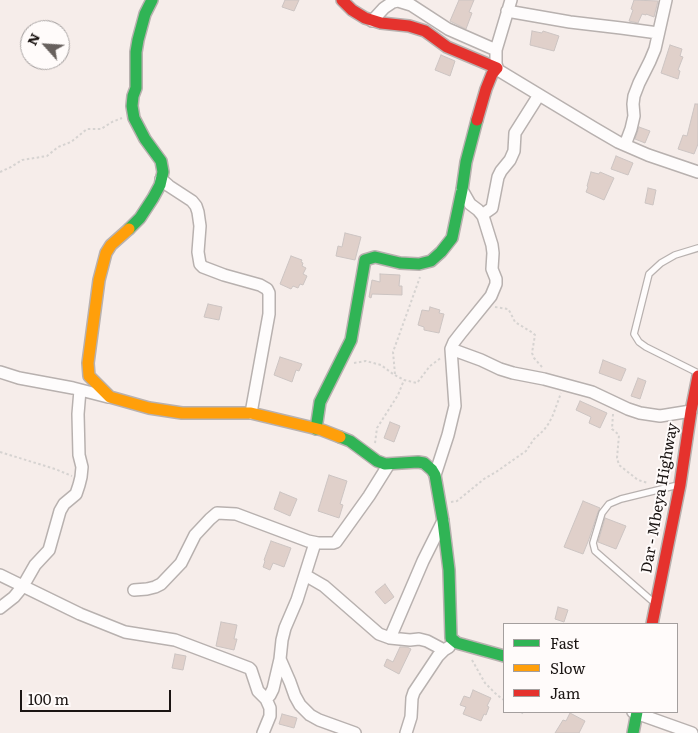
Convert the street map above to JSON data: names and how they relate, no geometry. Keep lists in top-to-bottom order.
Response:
{
  "streets": {
    "main road": ["Dar - Mbeya Highway"]
  },
  "legend": ["Fast", "Slow", "Jam"],
  "scale_bar": "100 m",
  "north": "top left"
}
